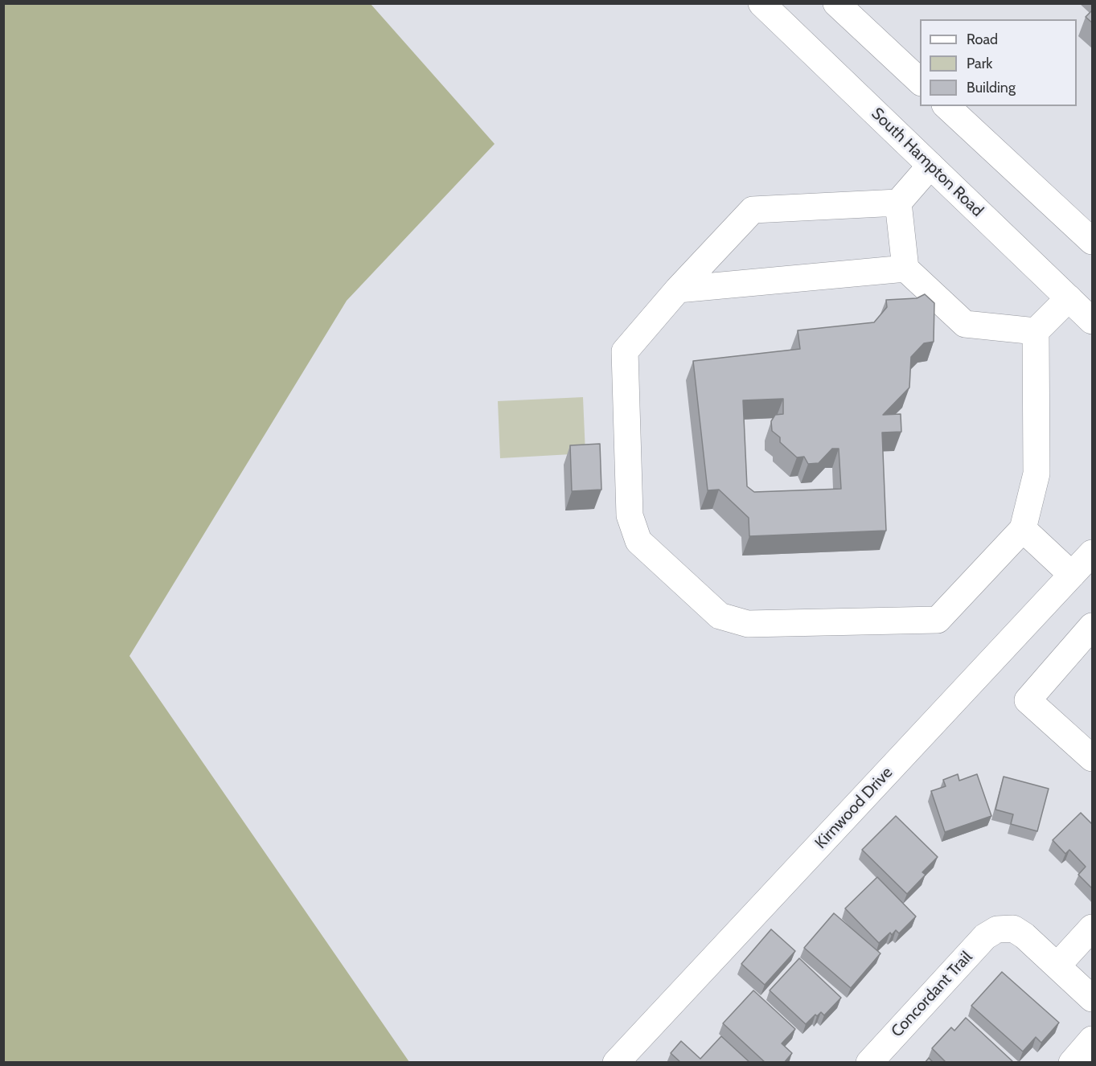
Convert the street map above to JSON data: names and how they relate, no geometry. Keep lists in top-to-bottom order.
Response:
{
  "streets": {
    "street": ["South Hampton Road", "Kirnwood Drive", "Concordant Trail"]
  },
  "legend": ["Road", "Park", "Building"]
}
